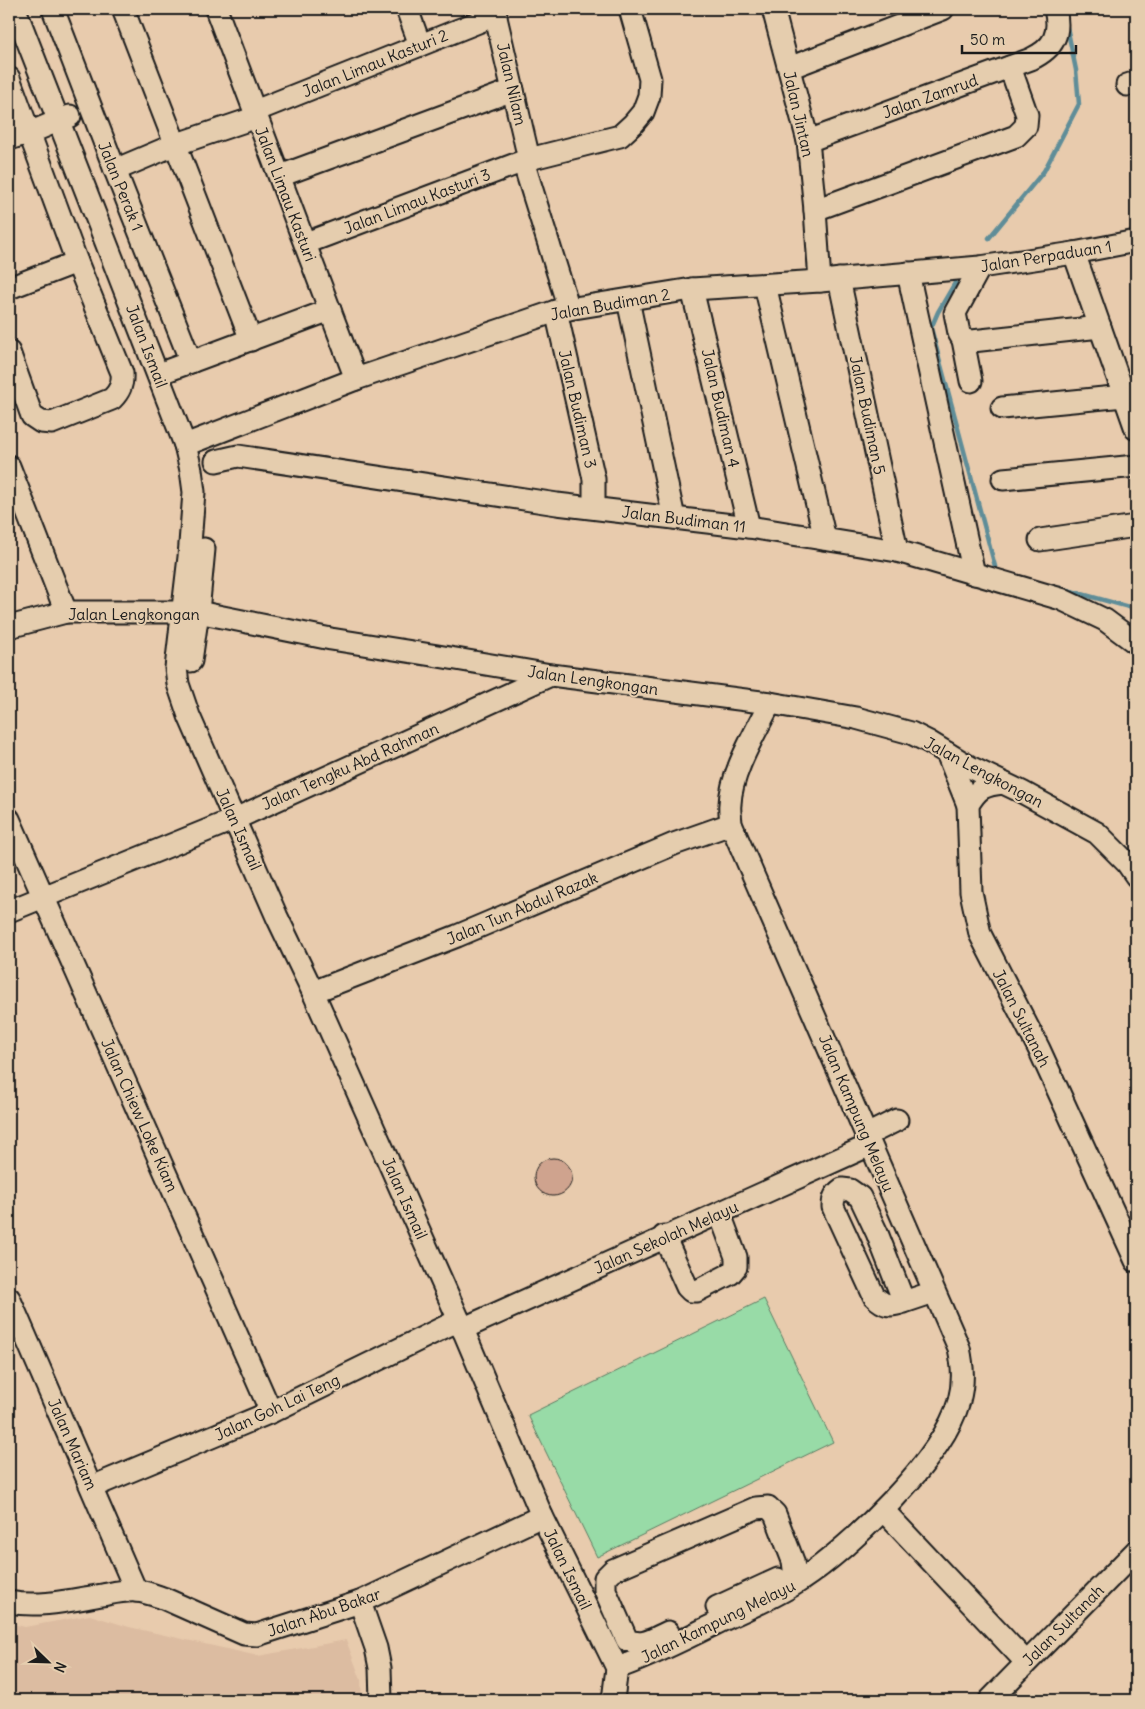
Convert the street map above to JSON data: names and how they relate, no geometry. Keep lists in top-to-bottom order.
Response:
{
  "streets": {
    "street": [
      "Jalan Limau Kasturi 2",
      "Jalan Nilam",
      "Jalan Zamrud",
      "Jalan Jintan",
      "Jalan Perak 1",
      "Jalan Limau Kasturi",
      "Jalan Limau Kasturi 3",
      "Jalan Perpaduan 1",
      "Jalan Budiman 2",
      "Jalan Ismail",
      "Jalan Budiman 4",
      "Jalan Budiman 3",
      "Jalan Budiman 5",
      "Jalan Budiman 11",
      "Jalan Lengkongan",
      "Jalan Tengku Abd Rahman",
      "Jalan Tun Abdul Razak",
      "Jalan Sultanah",
      "Jalan Kampung Melayu",
      "Jalan Chiew Loke Kiam",
      "Jalan Sekolah Melayu",
      "Jalan Goh Lai Teng",
      "Jalan Mariam",
      "Jalan Abu Bakar"
    ]
  },
  "crossings": [
    ["Jalan Limau Kasturi 2", "Jalan Nilam"],
    ["Jalan Limau Kasturi 2", "Jalan Perak 1"],
    ["Jalan Limau Kasturi 2", "Jalan Limau Kasturi"],
    ["Jalan Nilam", "Jalan Limau Kasturi 3"],
    ["Jalan Nilam", "Jalan Budiman 2"],
    ["Jalan Nilam", "Jalan Budiman 3"],
    ["Jalan Zamrud", "Jalan Jintan"],
    ["Jalan Jintan", "Jalan Budiman 2"],
    ["Jalan Jintan", "Jalan Budiman 5"],
    ["Jalan Limau Kasturi", "Jalan Limau Kasturi 3"],
    ["Jalan Limau Kasturi", "Jalan Budiman 2"],
    ["Jalan Perpaduan 1", "Jalan Budiman 2"],
    ["Jalan Budiman 2", "Jalan Ismail"],
    ["Jalan Budiman 2", "Jalan Budiman 4"],
    ["Jalan Budiman 2", "Jalan Budiman 3"],
    ["Jalan Budiman 2", "Jalan Budiman 5"],
    ["Jalan Ismail", "Jalan Lengkongan"],
    ["Jalan Ismail", "Jalan Tengku Abd Rahman"],
    ["Jalan Ismail", "Jalan Tun Abdul Razak"],
    ["Jalan Ismail", "Jalan Kampung Melayu"],
    ["Jalan Ismail", "Jalan Sekolah Melayu"],
    ["Jalan Ismail", "Jalan Goh Lai Teng"],
    ["Jalan Ismail", "Jalan Abu Bakar"],
    ["Jalan Budiman 4", "Jalan Budiman 11"],
    ["Jalan Budiman 3", "Jalan Budiman 11"],
    ["Jalan Budiman 5", "Jalan Budiman 11"],
    ["Jalan Lengkongan", "Jalan Tengku Abd Rahman"],
    ["Jalan Lengkongan", "Jalan Sultanah"],
    ["Jalan Lengkongan", "Jalan Kampung Melayu"],
    ["Jalan Tengku Abd Rahman", "Jalan Chiew Loke Kiam"],
    ["Jalan Tun Abdul Razak", "Jalan Kampung Melayu"],
    ["Jalan Kampung Melayu", "Jalan Sekolah Melayu"],
    ["Jalan Chiew Loke Kiam", "Jalan Goh Lai Teng"],
    ["Jalan Sekolah Melayu", "Jalan Goh Lai Teng"],
    ["Jalan Goh Lai Teng", "Jalan Mariam"],
    ["Jalan Mariam", "Jalan Abu Bakar"]
  ],
  "scale_bar": "50 m",
  "north": "bottom right"
}
